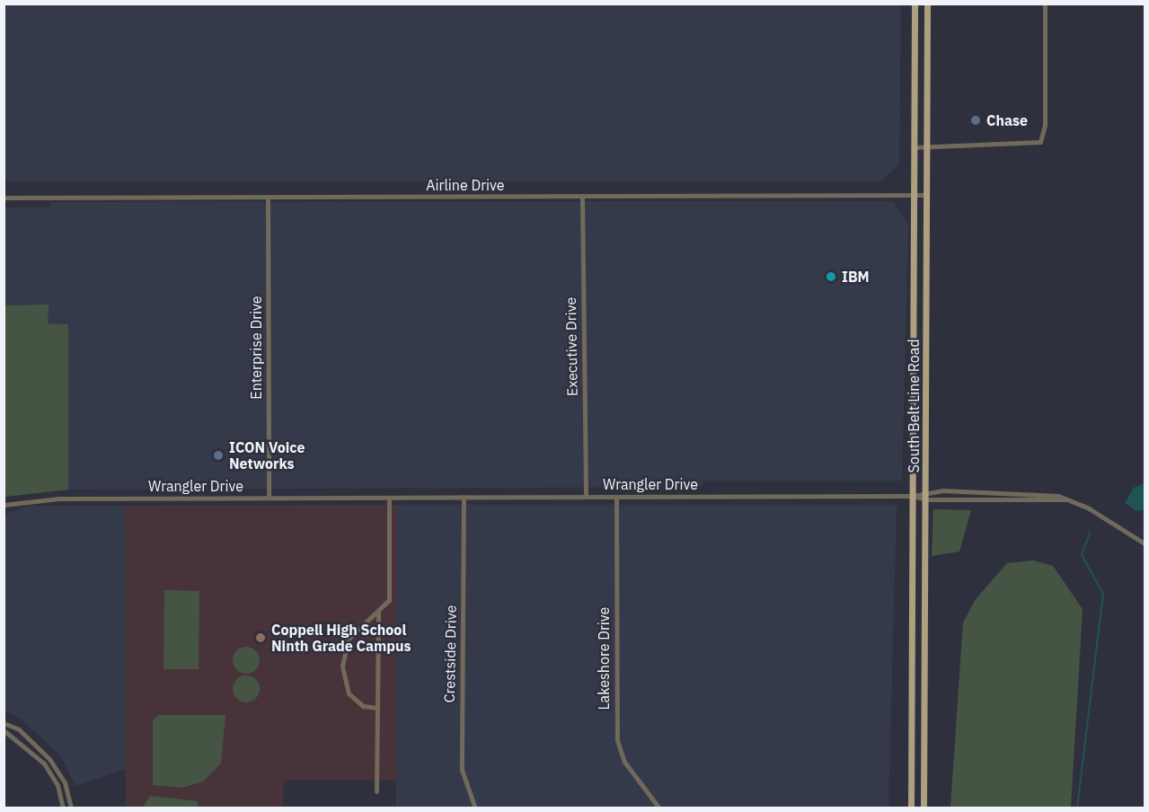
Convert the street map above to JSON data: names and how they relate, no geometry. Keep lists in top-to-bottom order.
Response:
{
  "streets": {
    "main road": ["South Belt Line Road"],
    "street": [
      "Airline Drive",
      "Executive Drive",
      "Enterprise Drive",
      "Wrangler Drive",
      "Crestside Drive",
      "Lakeshore Drive"
    ]
  },
  "crossings": [
    ["Airline Drive", "Executive Drive"],
    ["Airline Drive", "Enterprise Drive"],
    ["Airline Drive", "South Belt Line Road"],
    ["Executive Drive", "Wrangler Drive"],
    ["Enterprise Drive", "Wrangler Drive"],
    ["South Belt Line Road", "Wrangler Drive"],
    ["Wrangler Drive", "Crestside Drive"],
    ["Wrangler Drive", "Lakeshore Drive"]
  ],
  "places": [
    "Chase",
    "IBM",
    "ICON Voice Networks",
    "Coppell High School Ninth Grade Campus"
  ]
}
